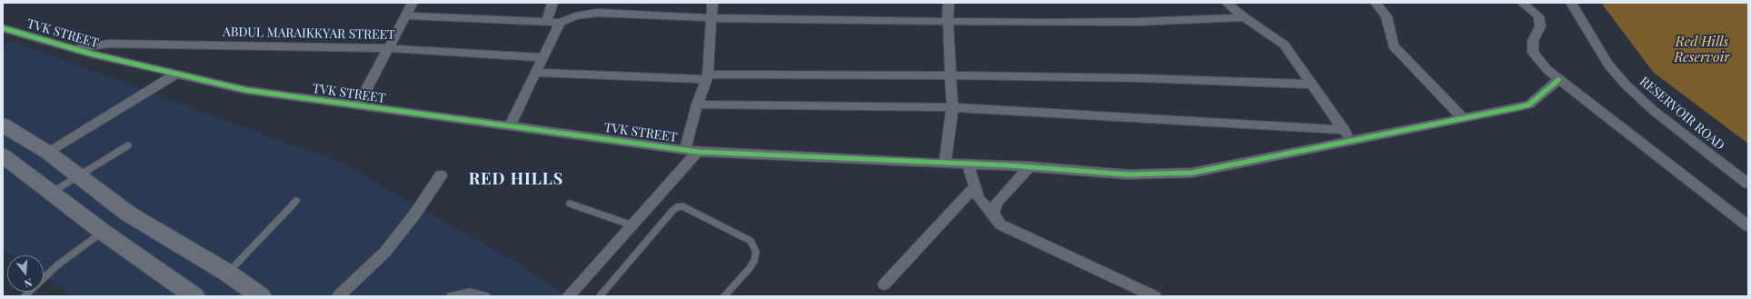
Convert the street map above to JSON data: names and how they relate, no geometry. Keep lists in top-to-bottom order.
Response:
{
  "streets": {
    "street": ["TVK STREET", "ABDUL MARAIKKYAR STREET", "RESERVOIR ROAD"]
  },
  "crossings": [
    ["TVK STREET", "ABDUL MARAIKKYAR STREET"]
  ],
  "districts": ["RED HILLS"],
  "water": ["Red Hills Reservoir"],
  "north": "bottom"
}
